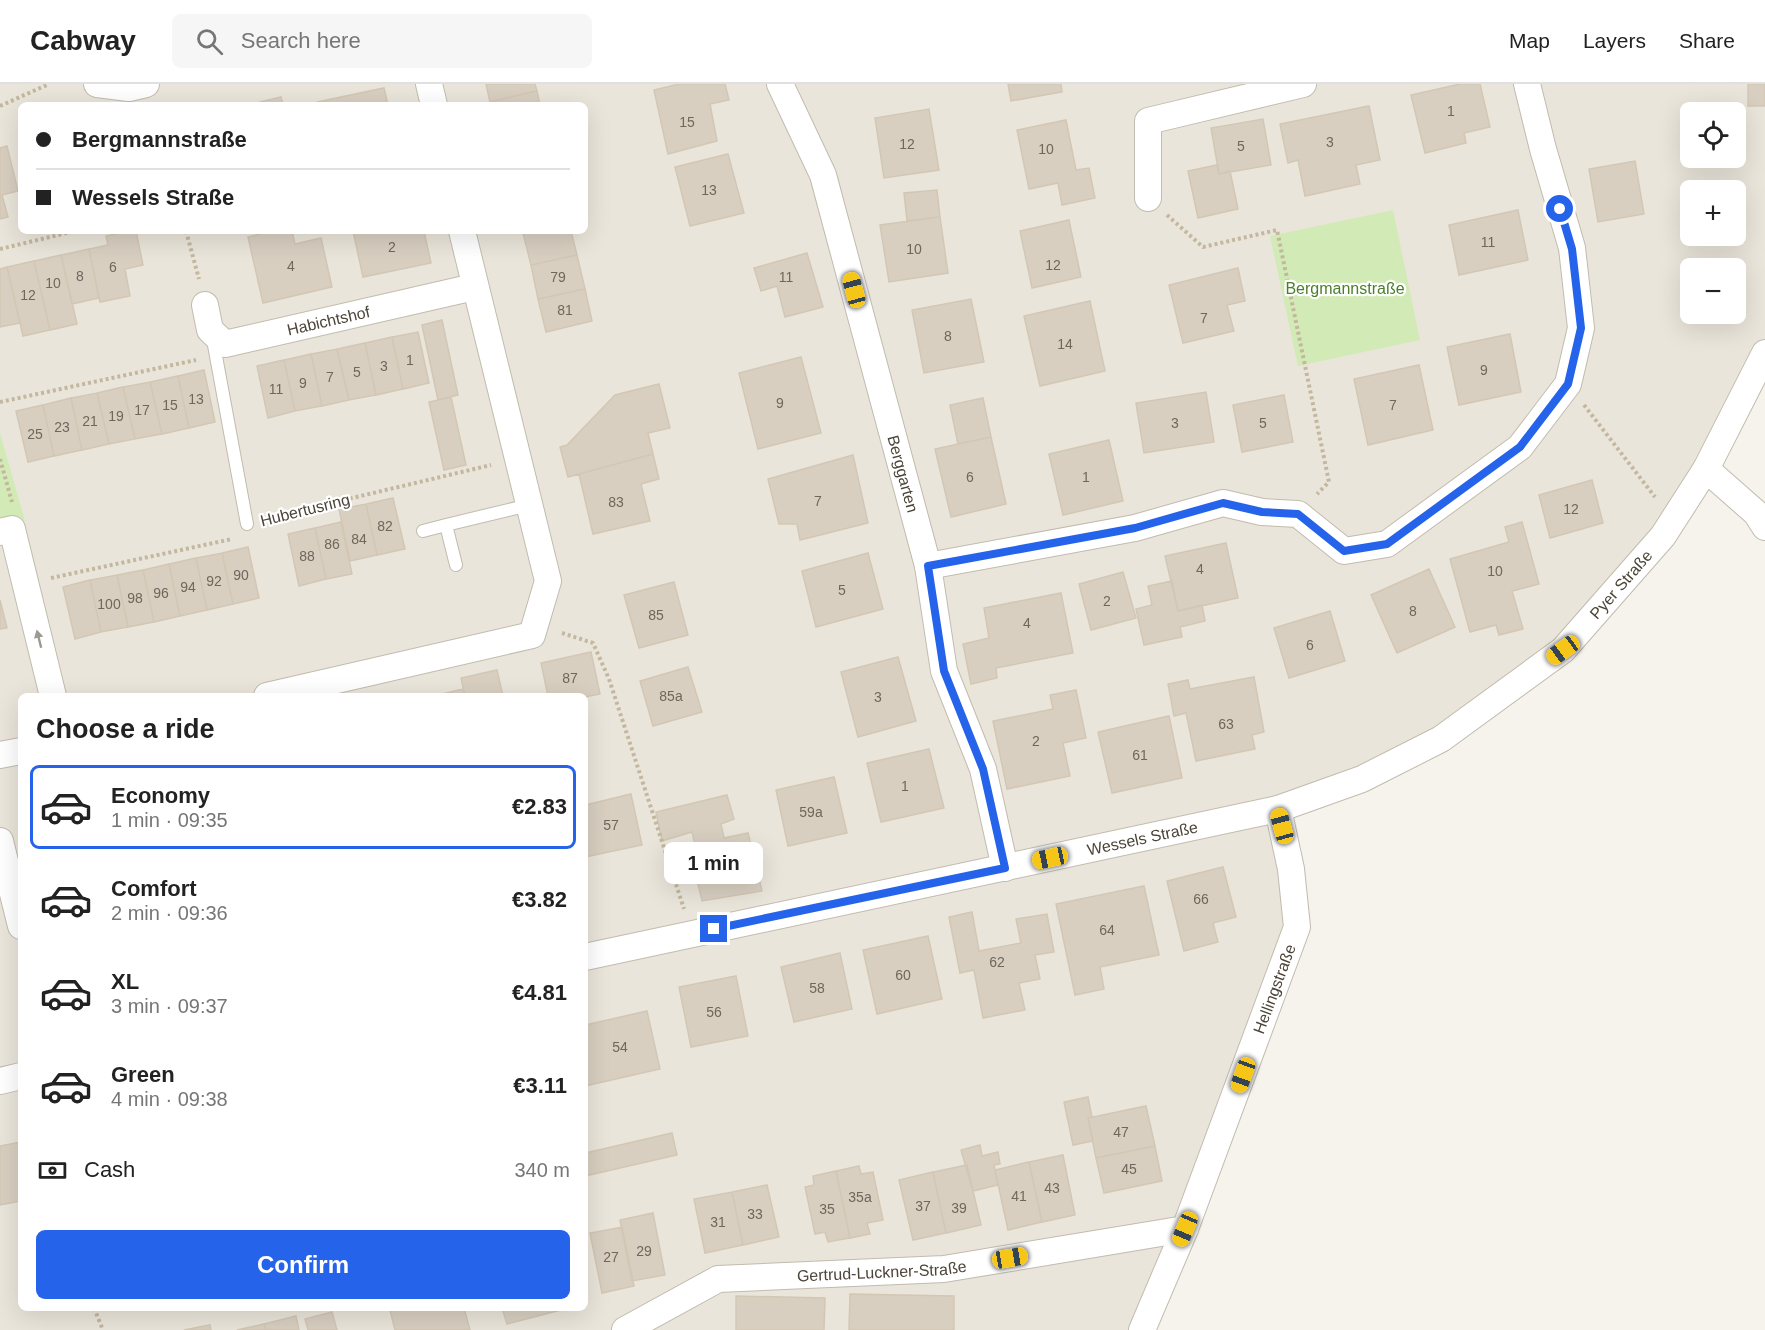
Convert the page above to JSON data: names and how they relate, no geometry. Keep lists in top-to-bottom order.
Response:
{
  "streets": {
    "street": [
      "Habichtshof",
      "Berggarten",
      "Pyer Straße",
      "Wessels Straße",
      "Hellingstraße",
      "Gertrud-Luckner-Straße"
    ],
    "path": ["Hubertusring"]
  },
  "crossings": [
    ["Berggarten", "Wessels Straße"],
    ["Pyer Straße", "Wessels Straße"],
    ["Pyer Straße", "Hellingstraße"],
    ["Wessels Straße", "Hellingstraße"],
    ["Hellingstraße", "Gertrud-Luckner-Straße"]
  ],
  "parks": ["Bergmannstraße"],
  "house_numbers": [
    "1",
    "15",
    "3",
    "12",
    "5",
    "10",
    "13",
    "11",
    "2",
    "10",
    "12",
    "4",
    "6",
    "8",
    "79",
    "11",
    "10",
    "12",
    "81",
    "7",
    "8",
    "14",
    "1",
    "3",
    "9",
    "5",
    "7",
    "9",
    "11",
    "13",
    "9",
    "15",
    "7",
    "17",
    "19",
    "21",
    "3",
    "5",
    "23",
    "25",
    "6",
    "1",
    "7",
    "83",
    "12",
    "82",
    "84",
    "86",
    "88",
    "4",
    "10",
    "90",
    "92",
    "94",
    "5",
    "96",
    "98",
    "2",
    "100",
    "8",
    "85",
    "4",
    "6",
    "87",
    "85a",
    "3",
    "63",
    "2",
    "61",
    "1",
    "59a",
    "57",
    "66",
    "64",
    "62",
    "60",
    "58",
    "56",
    "54",
    "47",
    "45",
    "43",
    "41",
    "35a",
    "37",
    "39",
    "35",
    "33",
    "31",
    "29",
    "27"
  ],
  "page": {
    "header": "Cabway",
    "search": "Search here",
    "nav": ["Map", "Layers", "Share"],
    "map_buttons": ["+", "−"],
    "banner": ["Bergmannstraße", "Wessels Straße"],
    "heading": "Choose a ride",
    "list": [
      {
        "name": "Economy",
        "note": "1 min · 09:35",
        "value": "€2.83"
      },
      {
        "name": "Comfort",
        "note": "2 min · 09:36",
        "value": "€3.82"
      },
      {
        "name": "XL",
        "note": "3 min · 09:37",
        "value": "€4.81"
      },
      {
        "name": "Green",
        "note": "4 min · 09:38",
        "value": "€3.11"
      }
    ],
    "bubble": "1 min",
    "pay": ["Cash", "340 m"],
    "buttons": "Confirm"
  }
}
